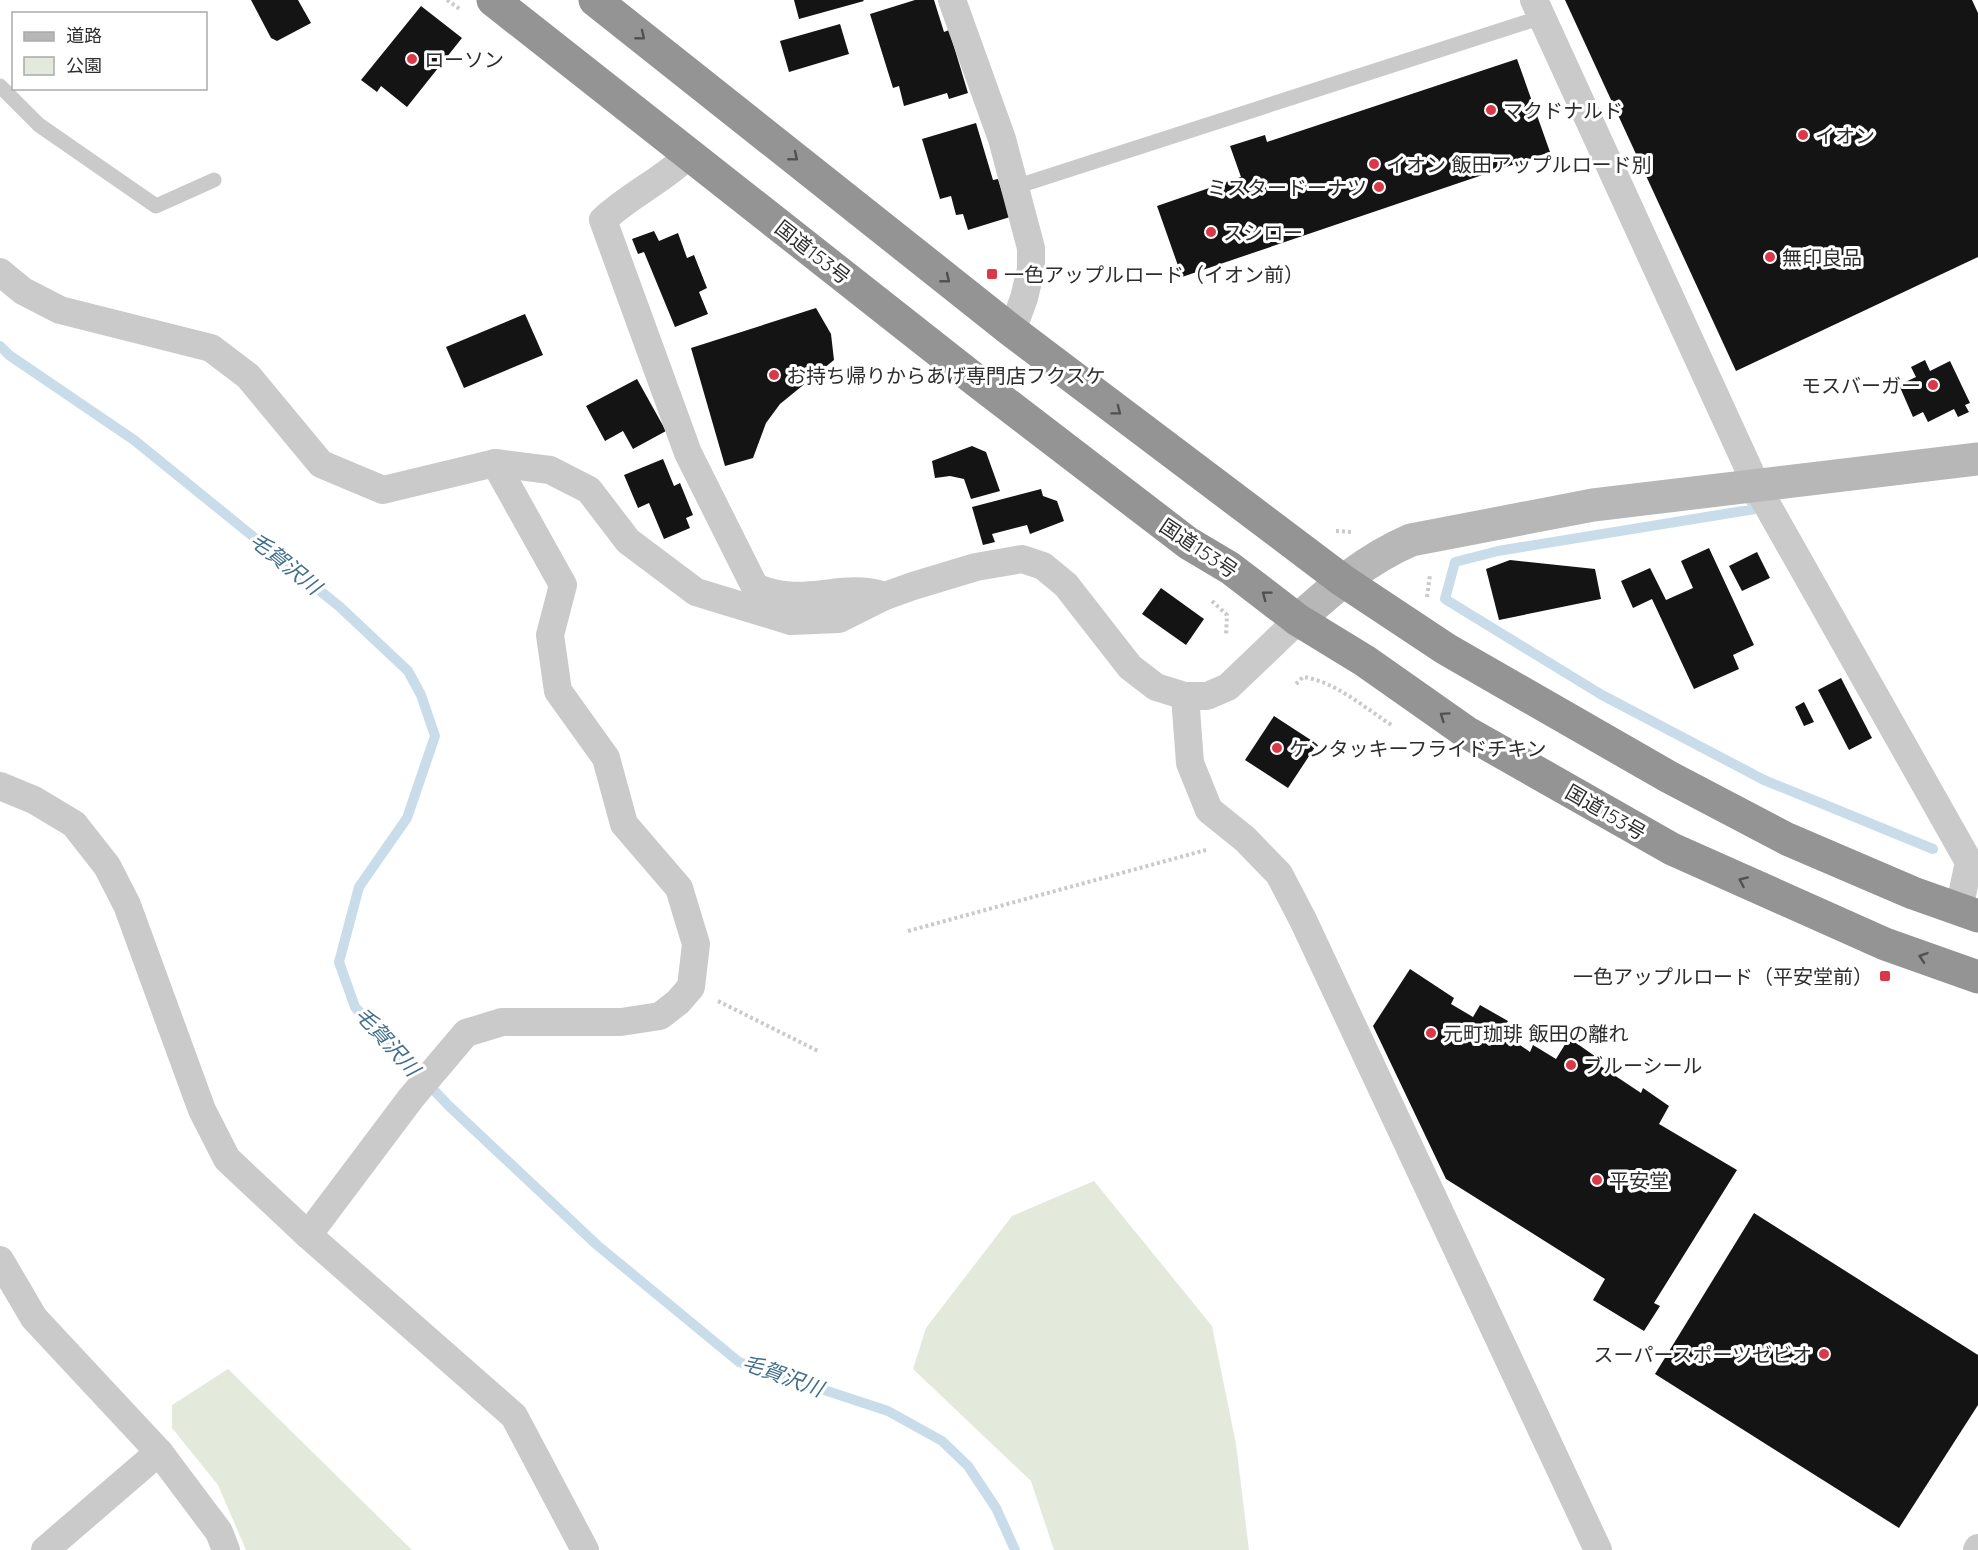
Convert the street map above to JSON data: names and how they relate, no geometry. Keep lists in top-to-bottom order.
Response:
{
  "streets": {
    "highway": ["国道153号"]
  },
  "water": ["毛賀沢川"],
  "places": {
    "other": [
      "ローソン",
      "マクドナルド",
      "イオン",
      "イオン 飯田アップルロード別",
      "ミスタードーナツ",
      "スシロー",
      "無印良品",
      "お持ち帰りからあげ専門店フクスケ",
      "モスバーガー",
      "ケンタッキーフライドチキン",
      "元町珈琲 飯田の離れ",
      "ブルーシール",
      "平安堂",
      "スーパースポーツゼビオ"
    ],
    "transit": ["一色アップルロード（イオン前）", "一色アップルロード（平安堂前）"]
  },
  "legend": ["道路", "公園"]
}
